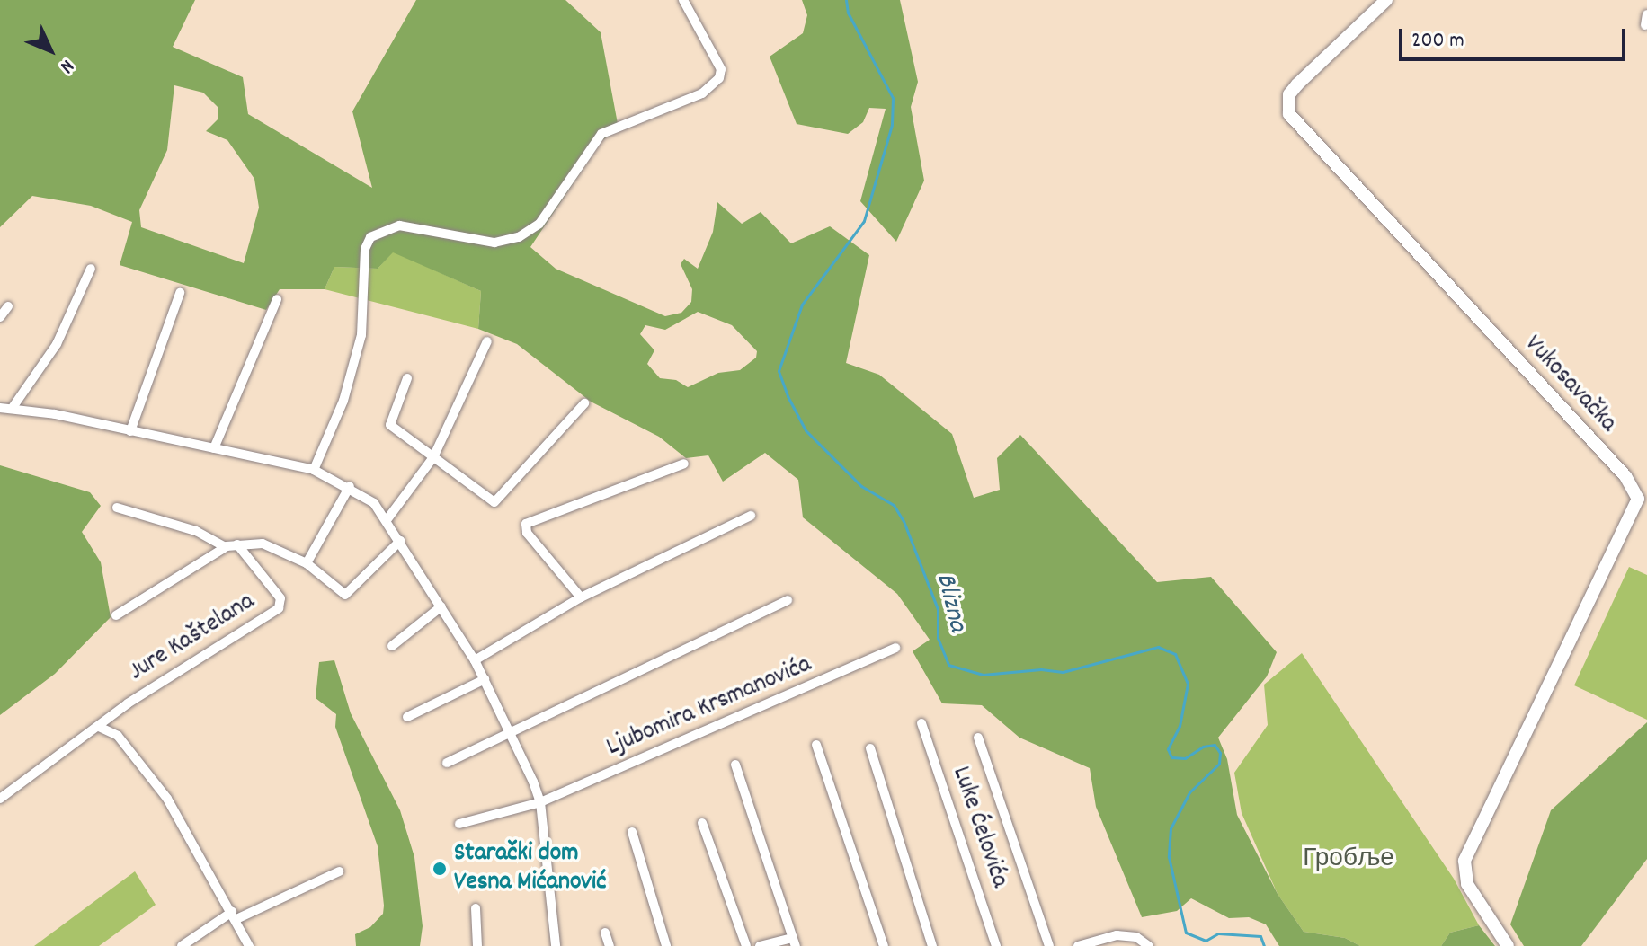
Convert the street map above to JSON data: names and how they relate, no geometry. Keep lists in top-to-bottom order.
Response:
{
  "streets": {
    "street": [
      "Vukosavačka",
      "Jure Kaštelana",
      "Ljubomira Krsmanovića",
      "Luke Ćelovića"
    ]
  },
  "water": ["Blizna"],
  "parks": ["Гробље"],
  "places": ["Starački dom Vesna Mićanović"],
  "scale_bar": "200 m",
  "north": "bottom right"
}
